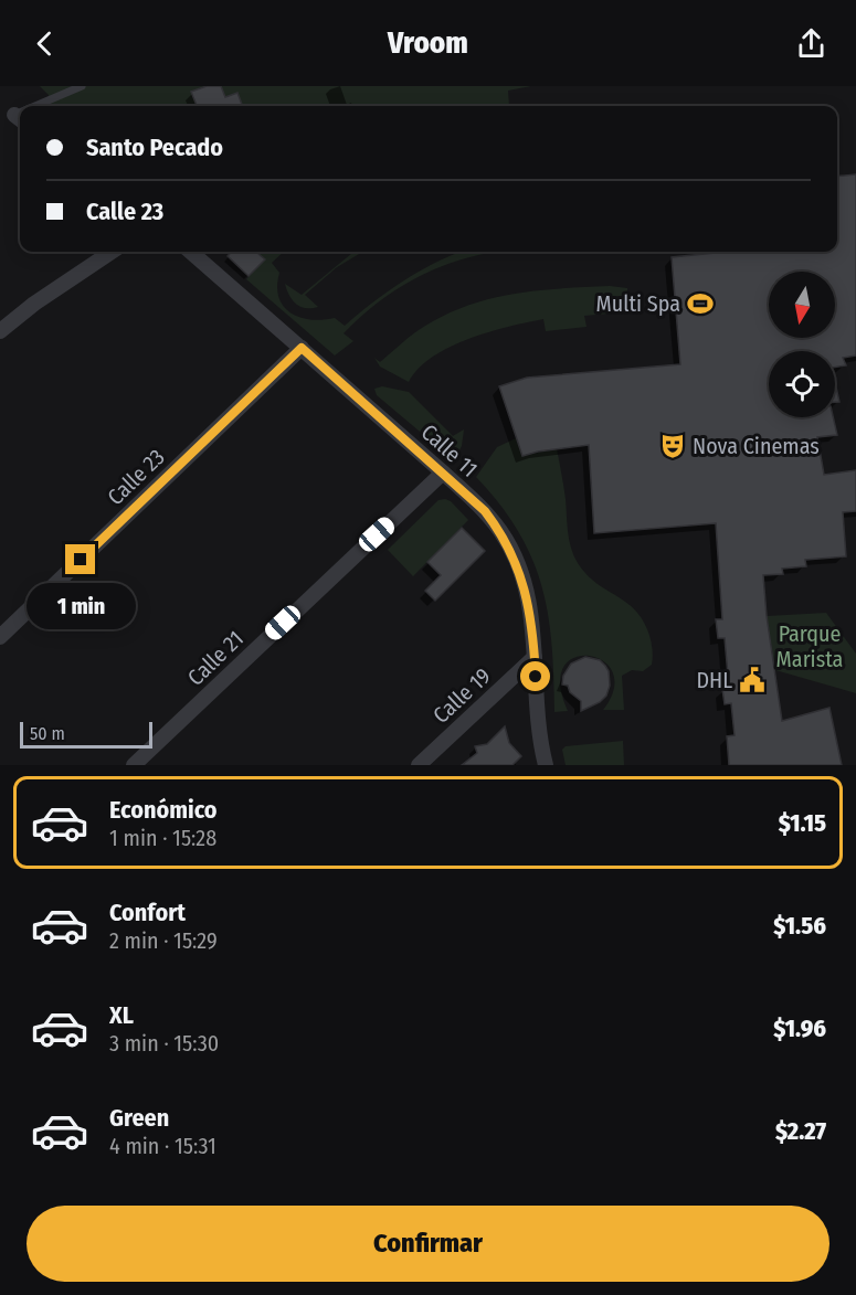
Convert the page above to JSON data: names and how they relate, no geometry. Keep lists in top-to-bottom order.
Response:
{
  "streets": {
    "street": [
      "Calle 11",
      "Calle 23",
      "Calle 21",
      "Calle 19"
    ]
  },
  "crossings": [
    ["Calle 11", "Calle 23"],
    ["Calle 11", "Calle 21"],
    ["Calle 11", "Calle 19"]
  ],
  "parks": ["Parque Marista"],
  "places": {
    "sports": ["Multi Spa"],
    "theatre": ["Nova Cinemas"],
    "public building": ["DHL"]
  },
  "scale_bar": "50 m",
  "north": "bottom",
  "page": {
    "header": "Vroom",
    "banner": ["Santo Pecado", "Calle 23"],
    "bubble": "1 min",
    "scale": "50 m",
    "list": [
      {
        "name": "Económico",
        "note": "1 min · 15:28",
        "value": "$1.15"
      },
      {
        "name": "Confort",
        "note": "2 min · 15:29",
        "value": "$1.56"
      },
      {
        "name": "XL",
        "note": "3 min · 15:30",
        "value": "$1.96"
      },
      {
        "name": "Green",
        "note": "4 min · 15:31",
        "value": "$2.27"
      }
    ],
    "buttons": "Confirmar"
  }
}
